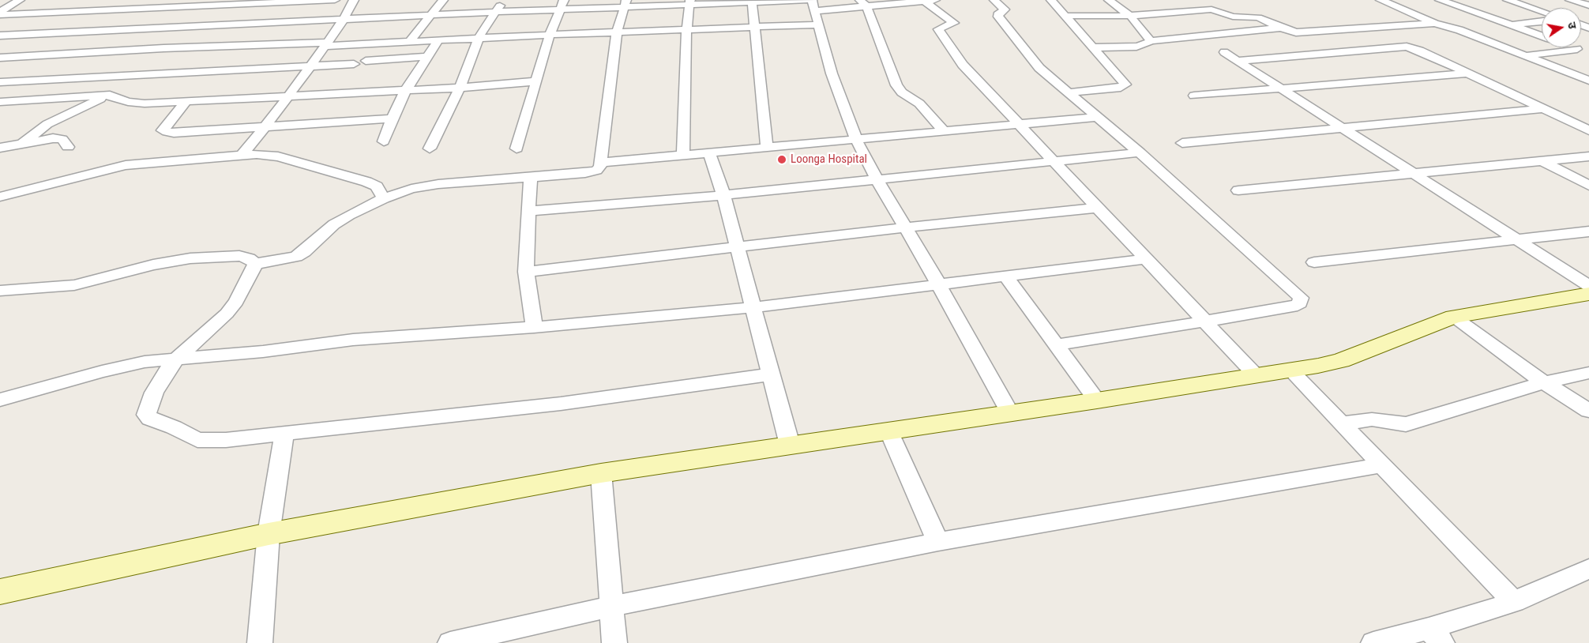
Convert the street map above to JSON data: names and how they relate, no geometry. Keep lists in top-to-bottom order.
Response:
{
  "places": ["Loonga Hospital"],
  "north": "right"
}
